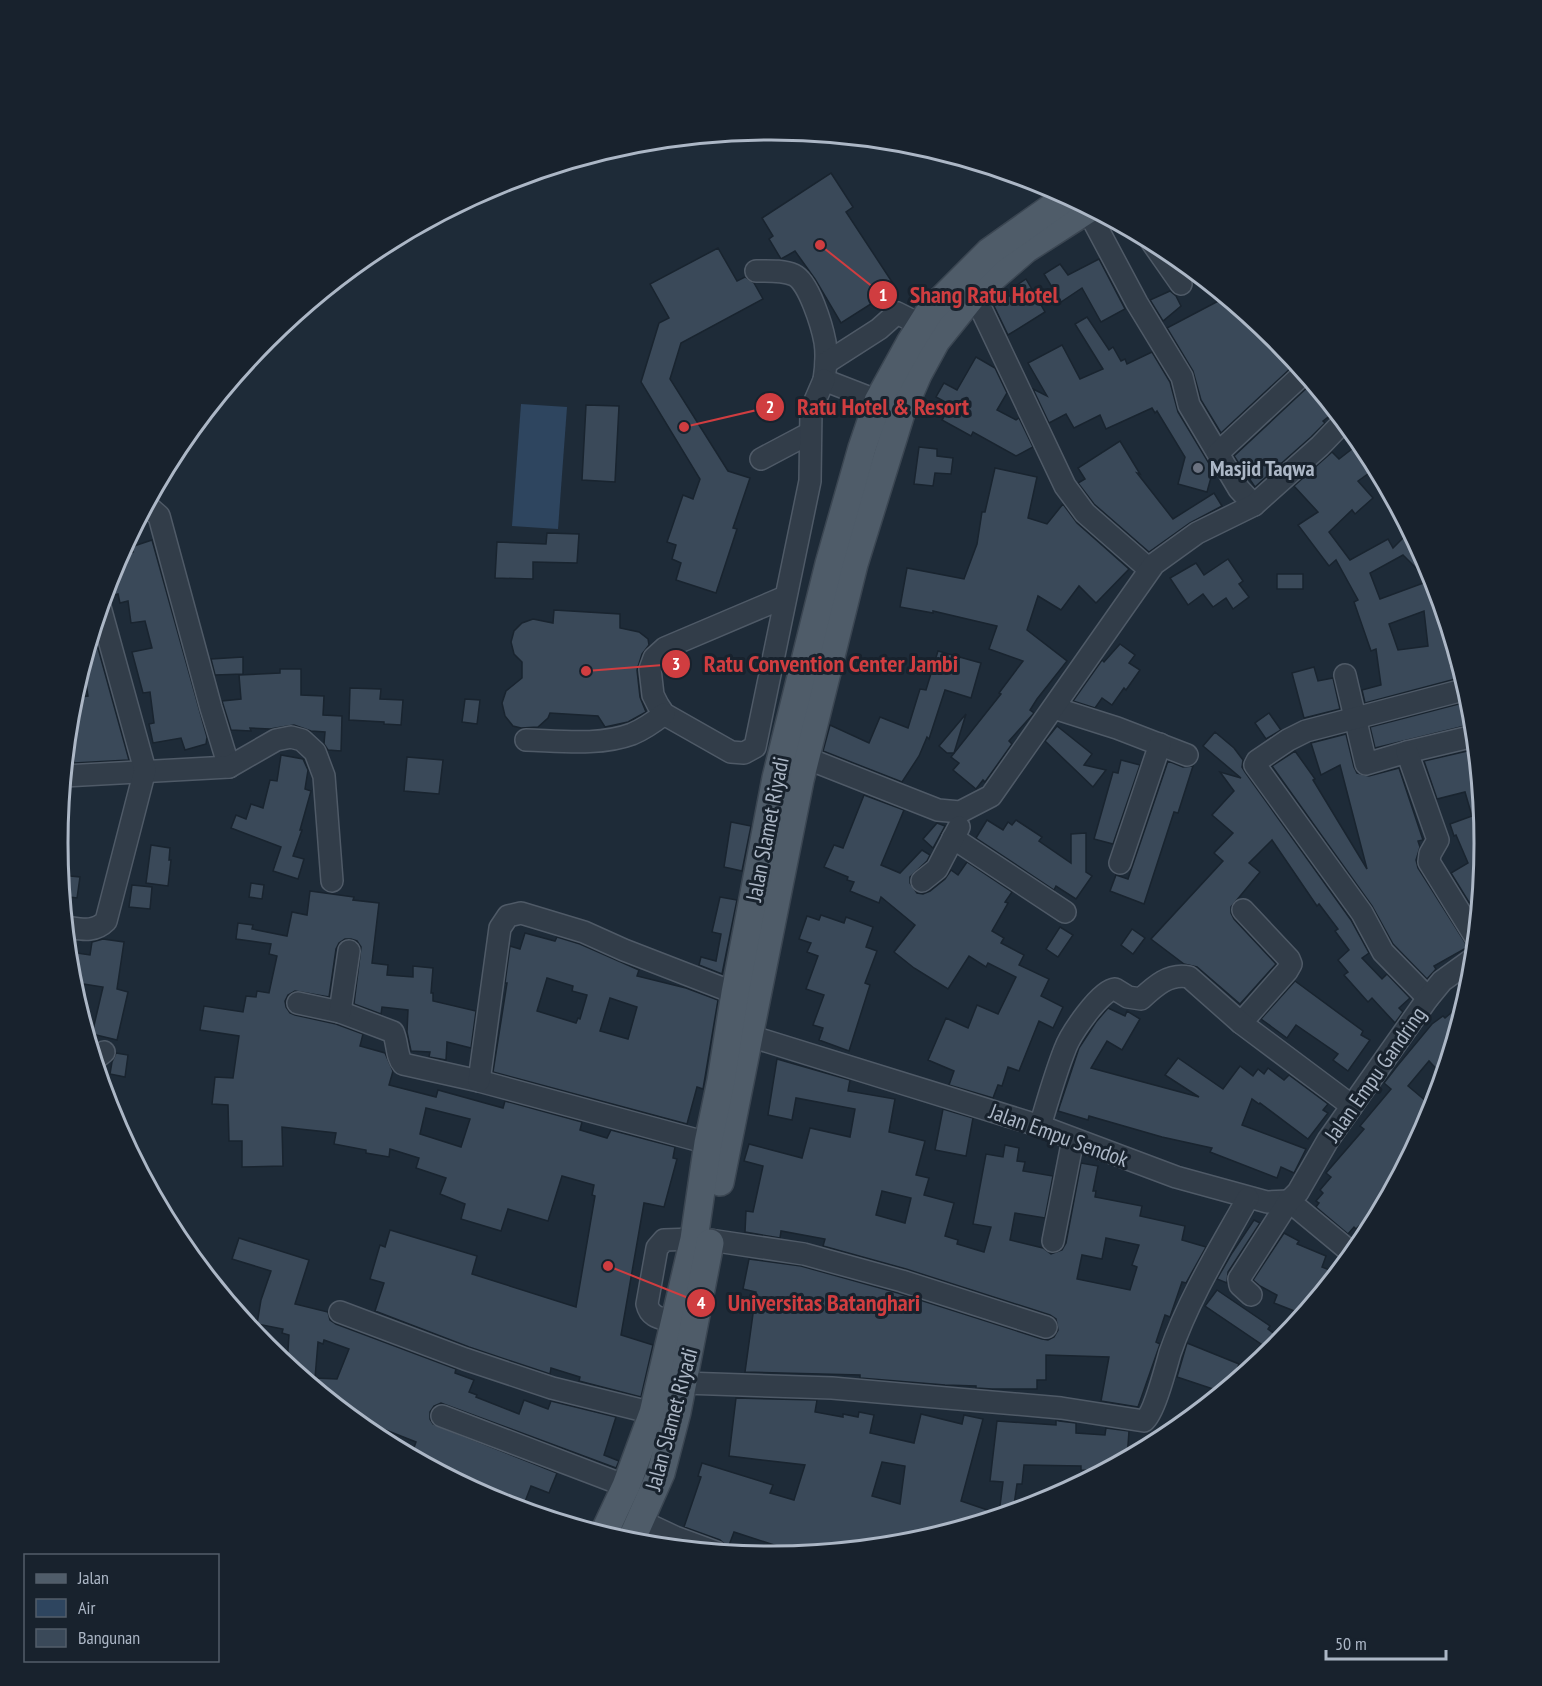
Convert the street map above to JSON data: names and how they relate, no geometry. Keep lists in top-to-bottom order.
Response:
{
  "streets": {
    "main road": ["Jalan Slamet Riyadi"],
    "street": ["Jalan Empu Gandring", "Jalan Empu Sendok"]
  },
  "crossings": [
    ["Jalan Slamet Riyadi", "Jalan Empu Sendok"],
    ["Jalan Empu Gandring", "Jalan Empu Sendok"]
  ],
  "places": [
    "Shang Ratu Hotel",
    "Ratu Hotel & Resort",
    "Masjid Taqwa",
    "Ratu Convention Center Jambi",
    "Universitas Batanghari"
  ],
  "legend": ["Jalan", "Air", "Bangunan"],
  "scale_bar": "50 m"
}
